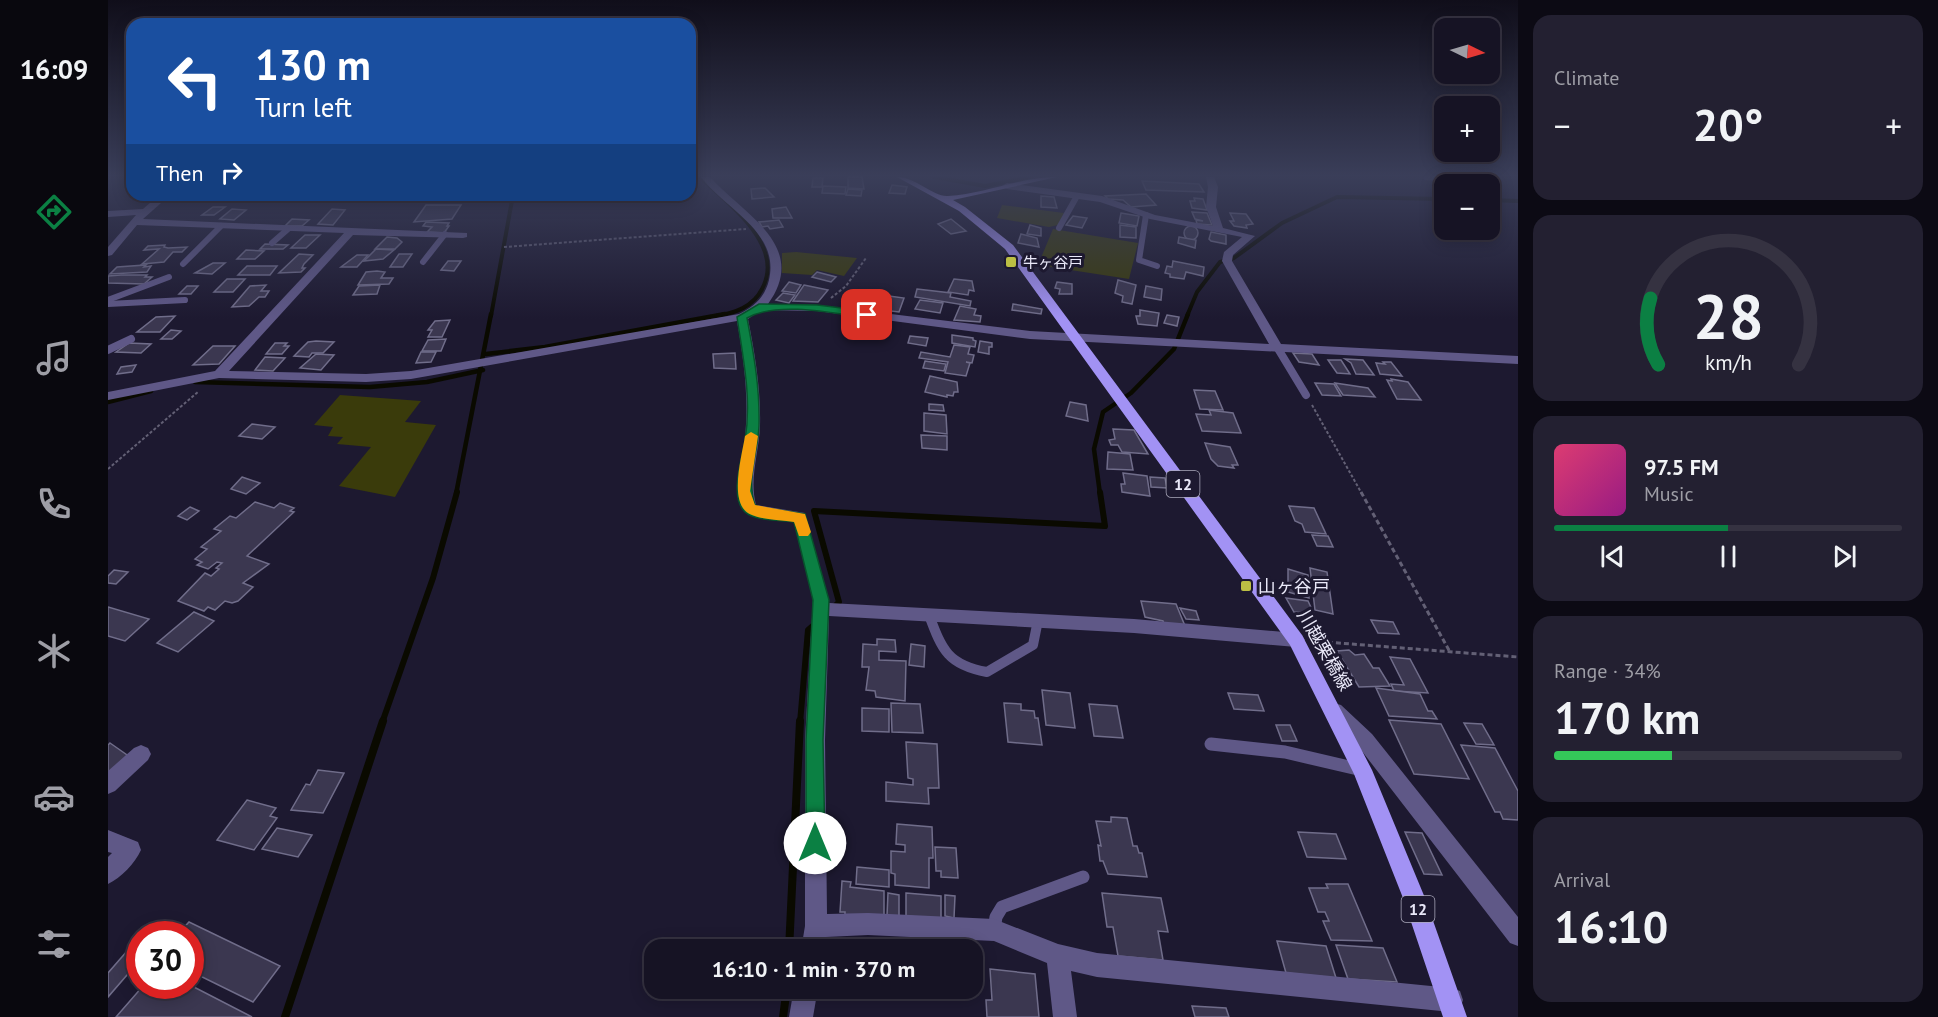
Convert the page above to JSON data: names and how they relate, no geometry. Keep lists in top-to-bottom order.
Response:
{
  "streets": {
    "main road": ["12", "川越栗橋線"]
  },
  "places": {
    "transit": ["牛ヶ谷戸", "山ヶ谷戸"]
  },
  "north": "right",
  "page": {
    "tabs": "16:09",
    "tile": [
      "Climate",
      ["Range · 34%", "170 km"],
      ["Arrival", "16:10"]
    ],
    "map_buttons": ["+", "−"],
    "turn": ["130 m", "Turn left"],
    "heat": ["−", "20°", "+"],
    "then": "Then",
    "song": ["97.5 FM", "Music"],
    "limit": "30",
    "trip": "16:10 · 1 min · 370 m",
    "gauge": ["28", "km/h"]
  }
}
